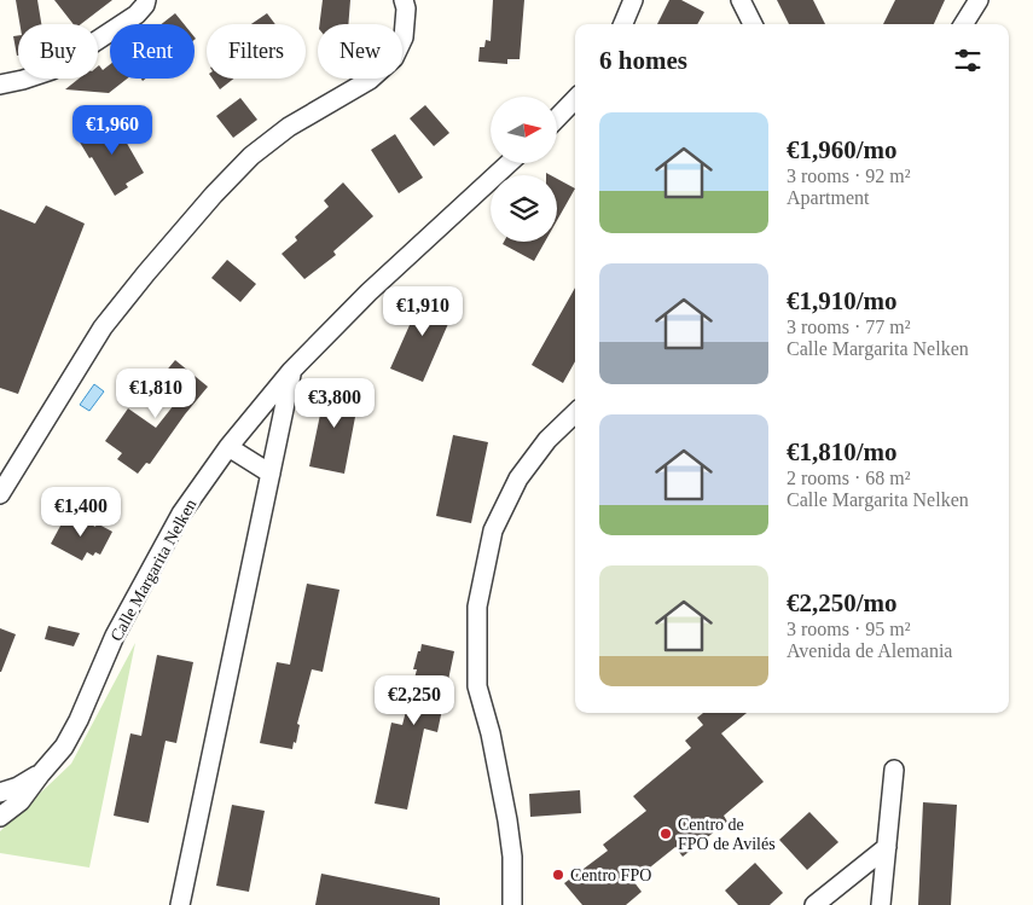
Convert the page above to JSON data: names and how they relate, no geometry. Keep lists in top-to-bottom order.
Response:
{
  "streets": {
    "street": ["Calle Margarita Nelken"]
  },
  "places": ["Centro de FPO de Avilés", "Centro FPO"],
  "north": "right",
  "page": {
    "chip": [
      "Buy",
      "Rent",
      "Filters",
      "New"
    ],
    "heading": "6 homes",
    "list": [
      {
        "name": "€1,960/mo",
        "note": "3 rooms · 92 m² · Apartment"
      },
      {
        "name": "€1,910/mo",
        "note": "3 rooms · 77 m² · Calle Margarita Nelken"
      },
      {
        "name": "€1,810/mo",
        "note": "2 rooms · 68 m² · Calle Margarita Nelken"
      },
      {
        "name": "€2,250/mo",
        "note": "3 rooms · 95 m² · Avenida de Alemania"
      }
    ],
    "price": [
      "€1,960",
      "€1,910",
      "€1,810",
      "€3,800",
      "€1,400",
      "€2,250"
    ]
  }
}
